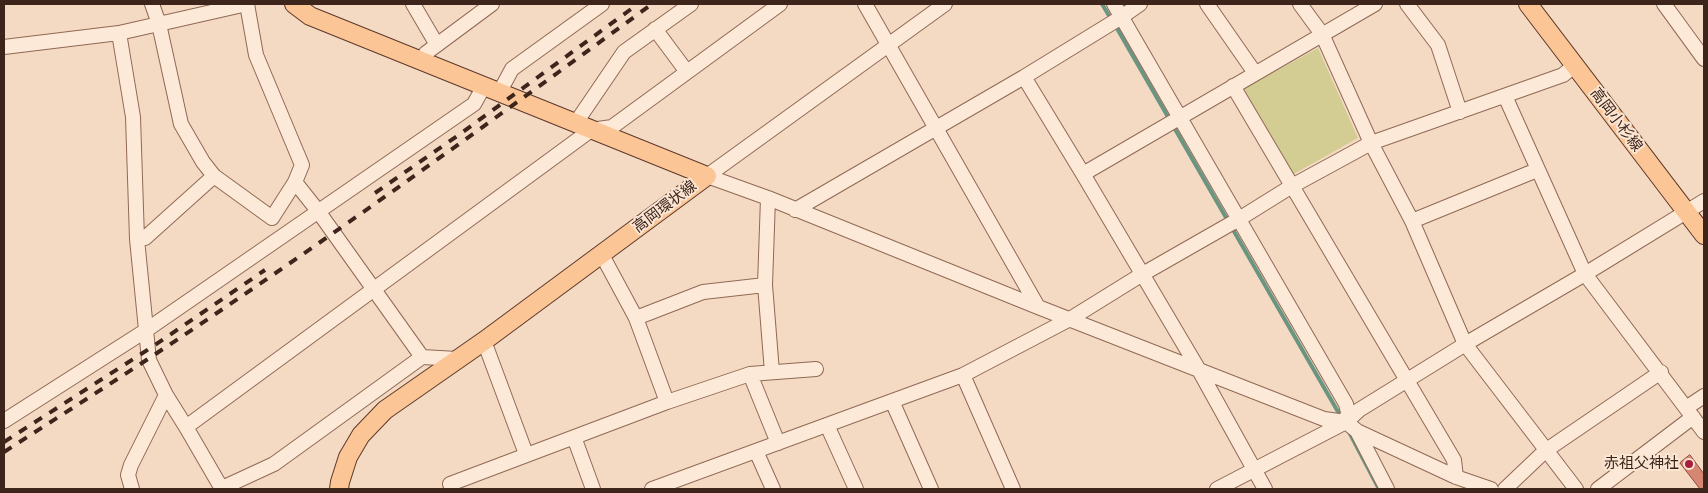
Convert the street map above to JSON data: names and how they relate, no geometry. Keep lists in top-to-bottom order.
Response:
{
  "streets": {
    "main road": ["高岡小杉線", "高岡環状線"]
  },
  "places": ["赤祖父神社"]
}
